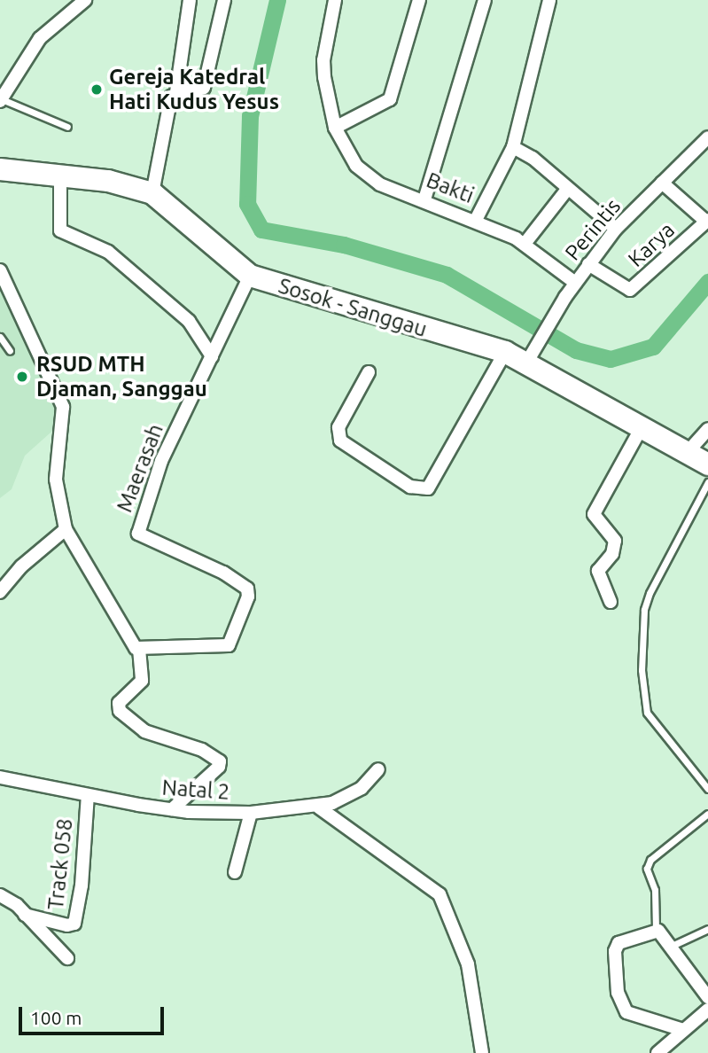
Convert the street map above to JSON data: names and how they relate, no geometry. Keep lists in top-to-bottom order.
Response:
{
  "streets": {
    "highway": ["Sosok - Sanggau"],
    "street": [
      "Bakti",
      "Perintis",
      "Karya",
      "Maerasah",
      "Natal 2",
      "Track 058"
    ]
  },
  "crossings": [
    ["Bakti", "Perintis"],
    ["Perintis", "Karya"],
    ["Perintis", "Sosok - Sanggau"],
    ["Sosok - Sanggau", "Maerasah"],
    ["Natal 2", "Track 058"]
  ],
  "places": ["Gereja Katedral Hati Kudus Yesus", "RSUD MTH Djaman, Sanggau"],
  "scale_bar": "100 m"
}
